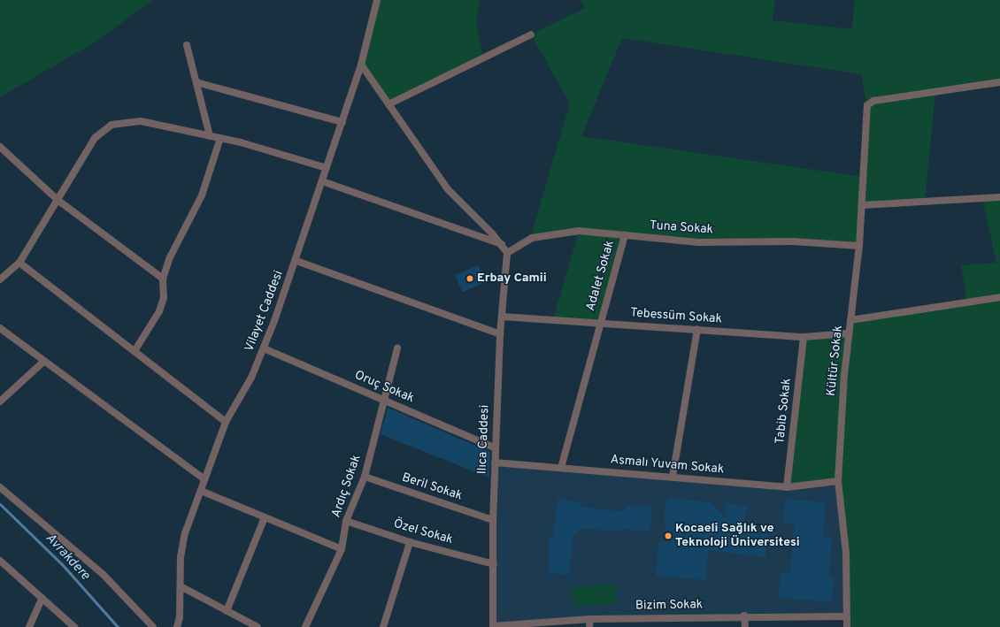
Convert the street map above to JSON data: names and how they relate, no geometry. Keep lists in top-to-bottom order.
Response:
{
  "streets": {
    "street": [
      "Tuna Sokak",
      "Adalet Sokak",
      "Vilayet Caddesi",
      "Tebessüm Sokak",
      "Kültür Sokak",
      "Oruç Sokak",
      "Tabib Sokak",
      "Ilıca Caddesi",
      "Asmalı Yuvam Sokak",
      "Ardıç Sokak",
      "Beril Sokak",
      "Özel Sokak",
      "Bizim Sokak"
    ]
  },
  "crossings": [
    ["Tuna Sokak", "Adalet Sokak"],
    ["Tuna Sokak", "Kültür Sokak"],
    ["Tuna Sokak", "Ilıca Caddesi"],
    ["Adalet Sokak", "Tebessüm Sokak"],
    ["Adalet Sokak", "Asmalı Yuvam Sokak"],
    ["Vilayet Caddesi", "Oruç Sokak"],
    ["Tebessüm Sokak", "Kültür Sokak"],
    ["Tebessüm Sokak", "Tabib Sokak"],
    ["Tebessüm Sokak", "Ilıca Caddesi"],
    ["Kültür Sokak", "Asmalı Yuvam Sokak"],
    ["Kültür Sokak", "Bizim Sokak"],
    ["Oruç Sokak", "Ilıca Caddesi"],
    ["Oruç Sokak", "Ardıç Sokak"],
    ["Tabib Sokak", "Asmalı Yuvam Sokak"],
    ["Ilıca Caddesi", "Asmalı Yuvam Sokak"],
    ["Ilıca Caddesi", "Beril Sokak"],
    ["Ilıca Caddesi", "Özel Sokak"],
    ["Ilıca Caddesi", "Bizim Sokak"],
    ["Ardıç Sokak", "Beril Sokak"],
    ["Ardıç Sokak", "Özel Sokak"]
  ],
  "water": ["Avrakdere"],
  "places": ["Erbay Camii", "Kocaeli Sağlık ve Teknoloji Üniversitesi"]
}
